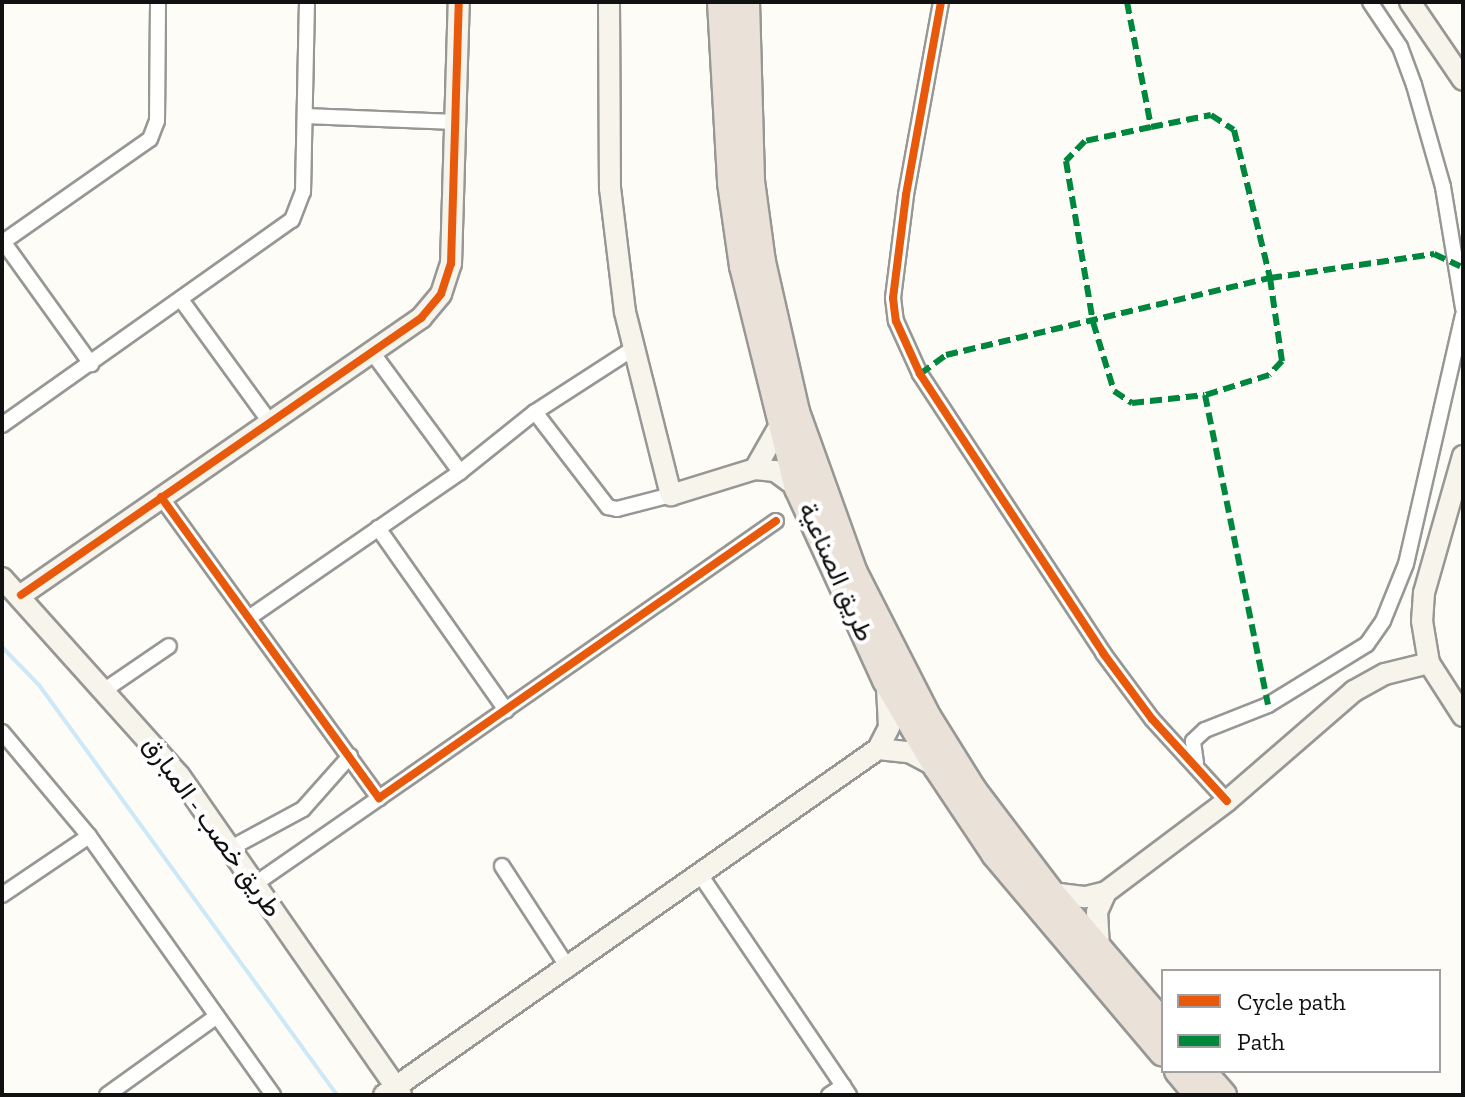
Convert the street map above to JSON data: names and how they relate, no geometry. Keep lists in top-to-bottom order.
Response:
{
  "streets": {
    "highway": ["طريق الصناعية"],
    "street": ["طريق خصب - المبارق"]
  },
  "legend": ["Cycle path", "Path"]
}
